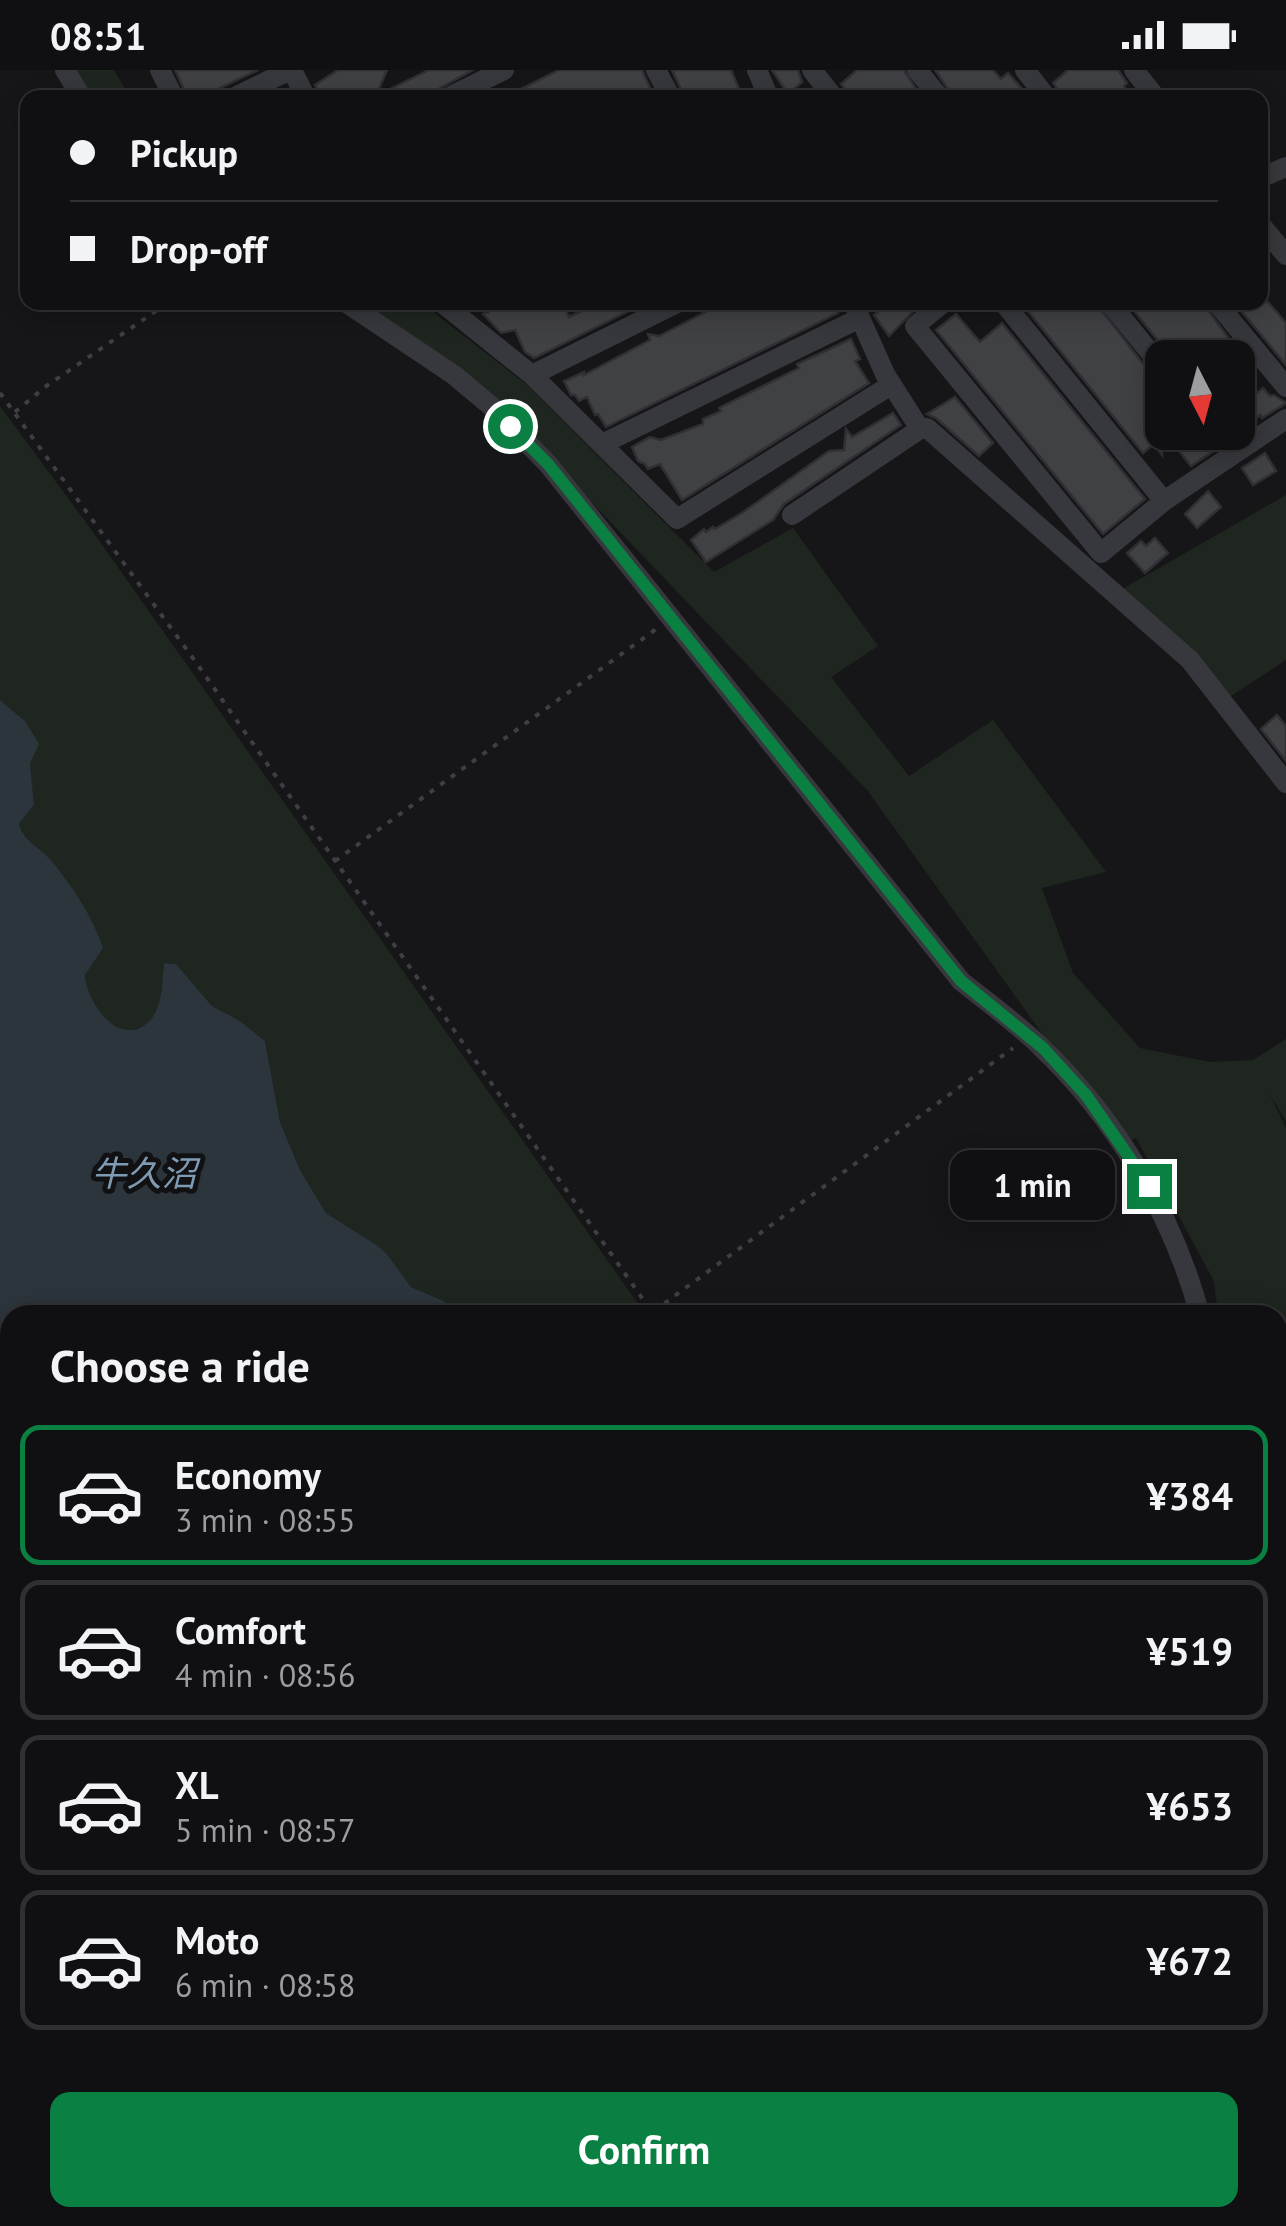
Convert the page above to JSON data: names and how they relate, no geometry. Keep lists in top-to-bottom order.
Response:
{
  "water": ["牛久沼"],
  "north": "bottom",
  "page": {
    "status": "08:51",
    "banner": ["Pickup", "Drop-off"],
    "bubble": "1 min",
    "heading": "Choose a ride",
    "list": [
      {
        "name": "Economy",
        "note": "3 min · 08:55",
        "value": "¥384"
      },
      {
        "name": "Comfort",
        "note": "4 min · 08:56",
        "value": "¥519"
      },
      {
        "name": "XL",
        "note": "5 min · 08:57",
        "value": "¥653"
      },
      {
        "name": "Moto",
        "note": "6 min · 08:58",
        "value": "¥672"
      }
    ],
    "buttons": "Confirm"
  }
}
